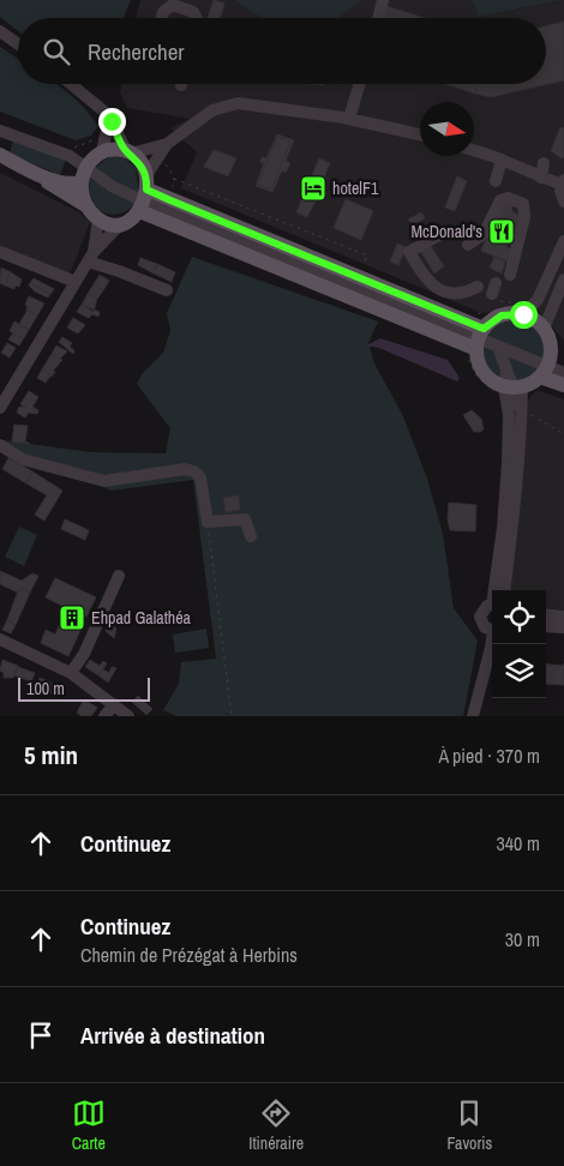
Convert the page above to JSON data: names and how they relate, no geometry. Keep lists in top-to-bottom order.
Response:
{
  "places": {
    "hotel": ["hotelF1"],
    "restaurant": ["McDonald's"],
    "building": ["Ehpad Galathéa"]
  },
  "scale_bar": "100 m",
  "north": "right",
  "page": {
    "search": "Rechercher",
    "scale": "100 m",
    "heading": ["5 min", "À pied · 370 m"],
    "list": [
      ["Continuez", "340 m"],
      ["Continuez", "Chemin de Prézégat à Herbins", "30 m"],
      "Arrivée à destination"
    ],
    "nav": ["Carte", "Itinéraire", "Favoris"]
  }
}
